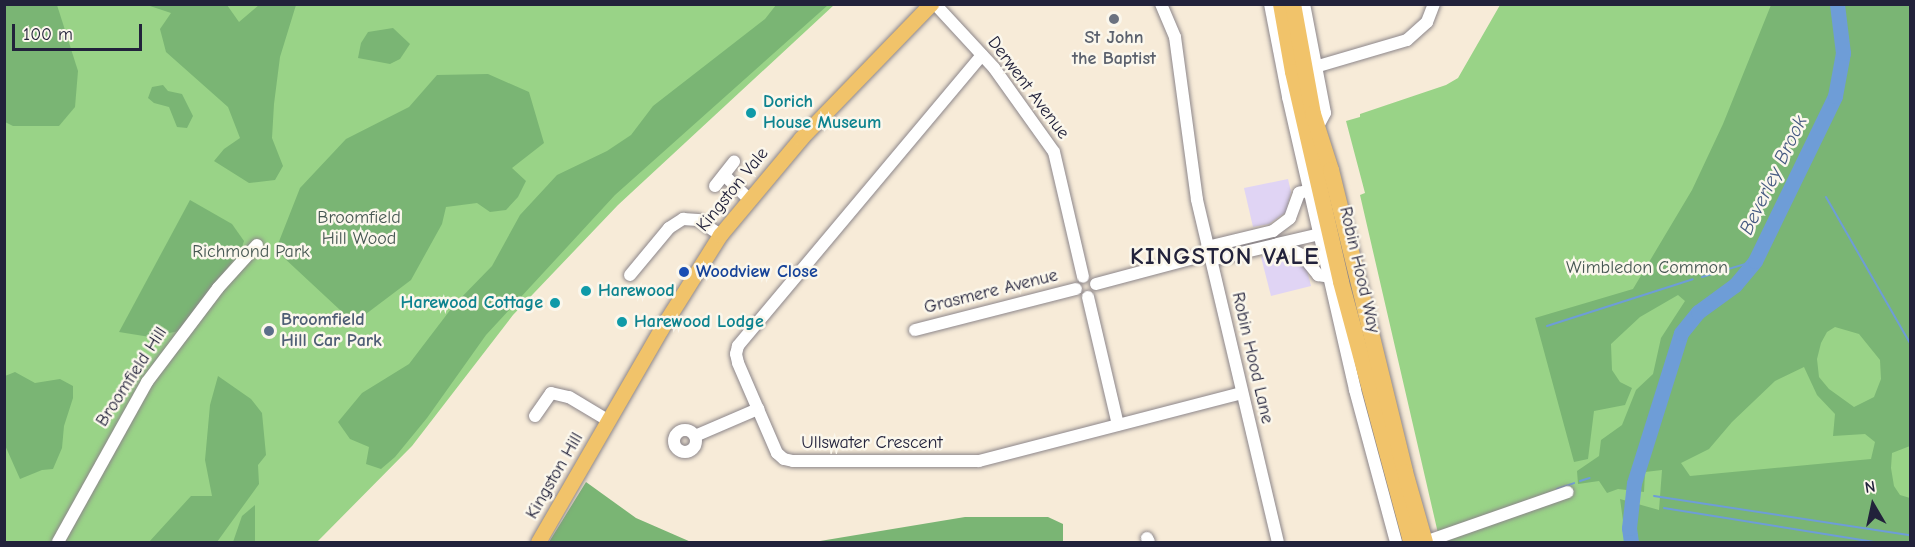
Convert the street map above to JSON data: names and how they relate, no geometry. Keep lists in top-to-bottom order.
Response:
{
  "streets": {
    "highway": ["Robin Hood Way"],
    "main road": ["Kingston Vale", "Kingston Hill"],
    "street": [
      "Derwent Avenue",
      "Grasmere Avenue",
      "Robin Hood Lane",
      "Broomfield Hill",
      "Ullswater Crescent"
    ]
  },
  "crossings": [
    ["Derwent Avenue", "Kingston Vale"],
    ["Derwent Avenue", "Grasmere Avenue"],
    ["Derwent Avenue", "Ullswater Crescent"],
    ["Kingston Vale", "Kingston Hill"],
    ["Robin Hood Lane", "Ullswater Crescent"]
  ],
  "districts": ["KINGSTON VALE"],
  "water": ["Beverley Brook"],
  "parks": ["Broomfield Hill Wood", "Richmond Park", "Wimbledon Common"],
  "places": [
    "St John the Baptist",
    "Dorich House Museum",
    "Woodview Close",
    "Harewood",
    "Harewood Cottage",
    "Harewood Lodge",
    "Broomfield Hill Car Park"
  ],
  "scale_bar": "100 m",
  "north": "top"
}
